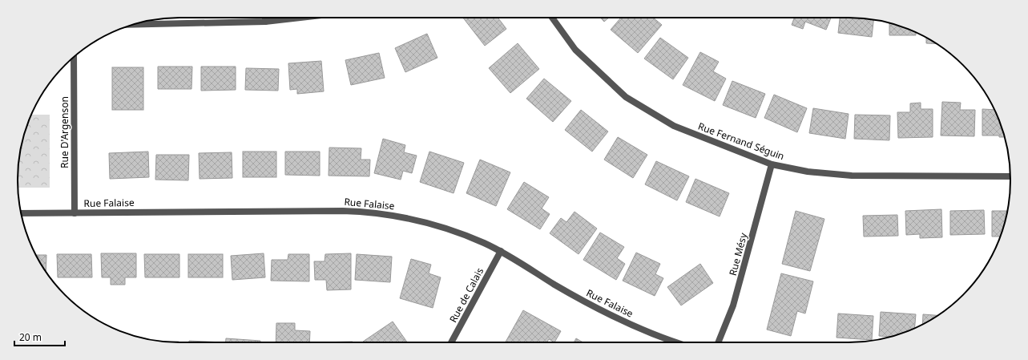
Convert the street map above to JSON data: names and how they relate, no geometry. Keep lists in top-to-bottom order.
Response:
{
  "streets": {
    "street": [
      "Rue D'Argenson",
      "Rue Fernand Séguin",
      "Rue Falaise",
      "Rue Mésy",
      "Rue de Calais"
    ]
  },
  "crossings": [
    ["Rue D'Argenson", "Rue Falaise"],
    ["Rue Fernand Séguin", "Rue Mésy"],
    ["Rue Falaise", "Rue de Calais"]
  ],
  "scale_bar": "20 m"
}
